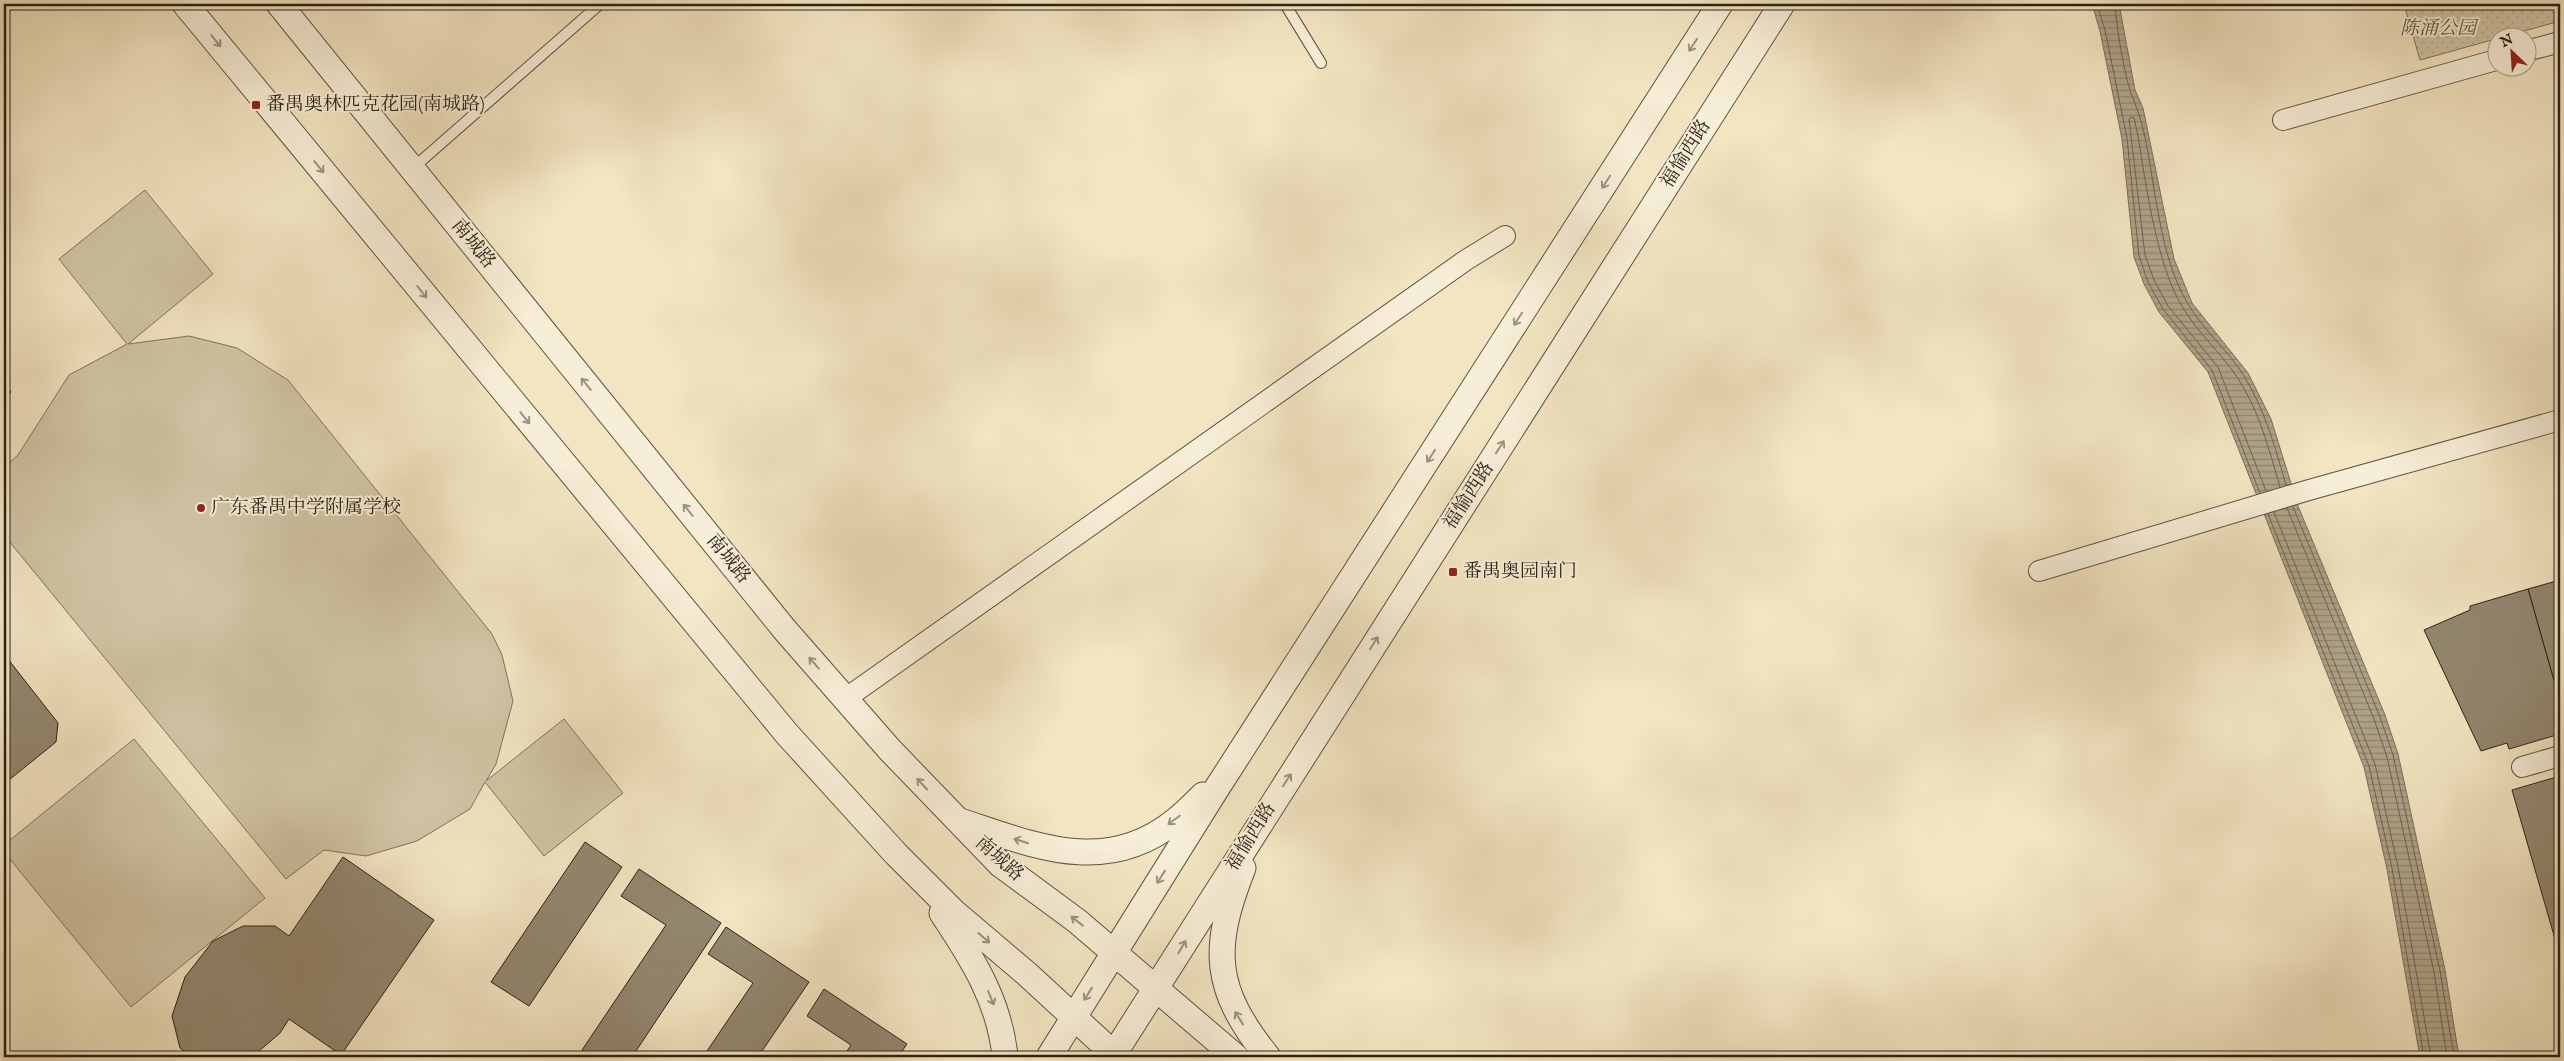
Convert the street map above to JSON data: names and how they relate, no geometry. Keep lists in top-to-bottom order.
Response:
{
  "streets": {
    "street": ["福愉西路", "南城路"]
  },
  "crossings": [
    ["福愉西路", "南城路"]
  ],
  "parks": ["陈涌公园"],
  "places": {
    "transit": ["番禺奥林匹克花园(南城路)", "番禺奥园南门"],
    "other": ["广东番禺中学附属学校"]
  },
  "north": "top left"
}
